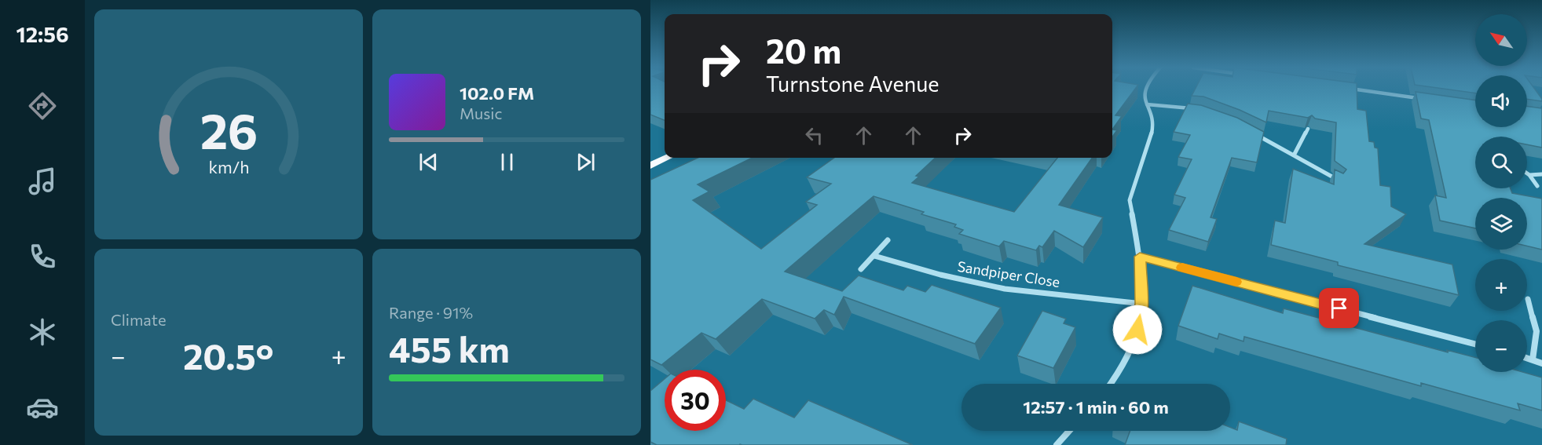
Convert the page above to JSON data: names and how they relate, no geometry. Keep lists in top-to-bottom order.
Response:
{
  "streets": {
    "street": ["Sandpiper Close"]
  },
  "north": "top left",
  "page": {
    "tabs": "12:56",
    "map_buttons": ["+", "−"],
    "turn": ["20 m", "Turnstone Avenue"],
    "song": ["102.0 FM", "Music"],
    "tile": [
      "Climate",
      ["Range · 91%", "455 km"]
    ],
    "heat": ["−", "20.5°", "+"],
    "limit": "30",
    "trip": "12:57 · 1 min · 60 m",
    "gauge": ["26", "km/h"]
  }
}
